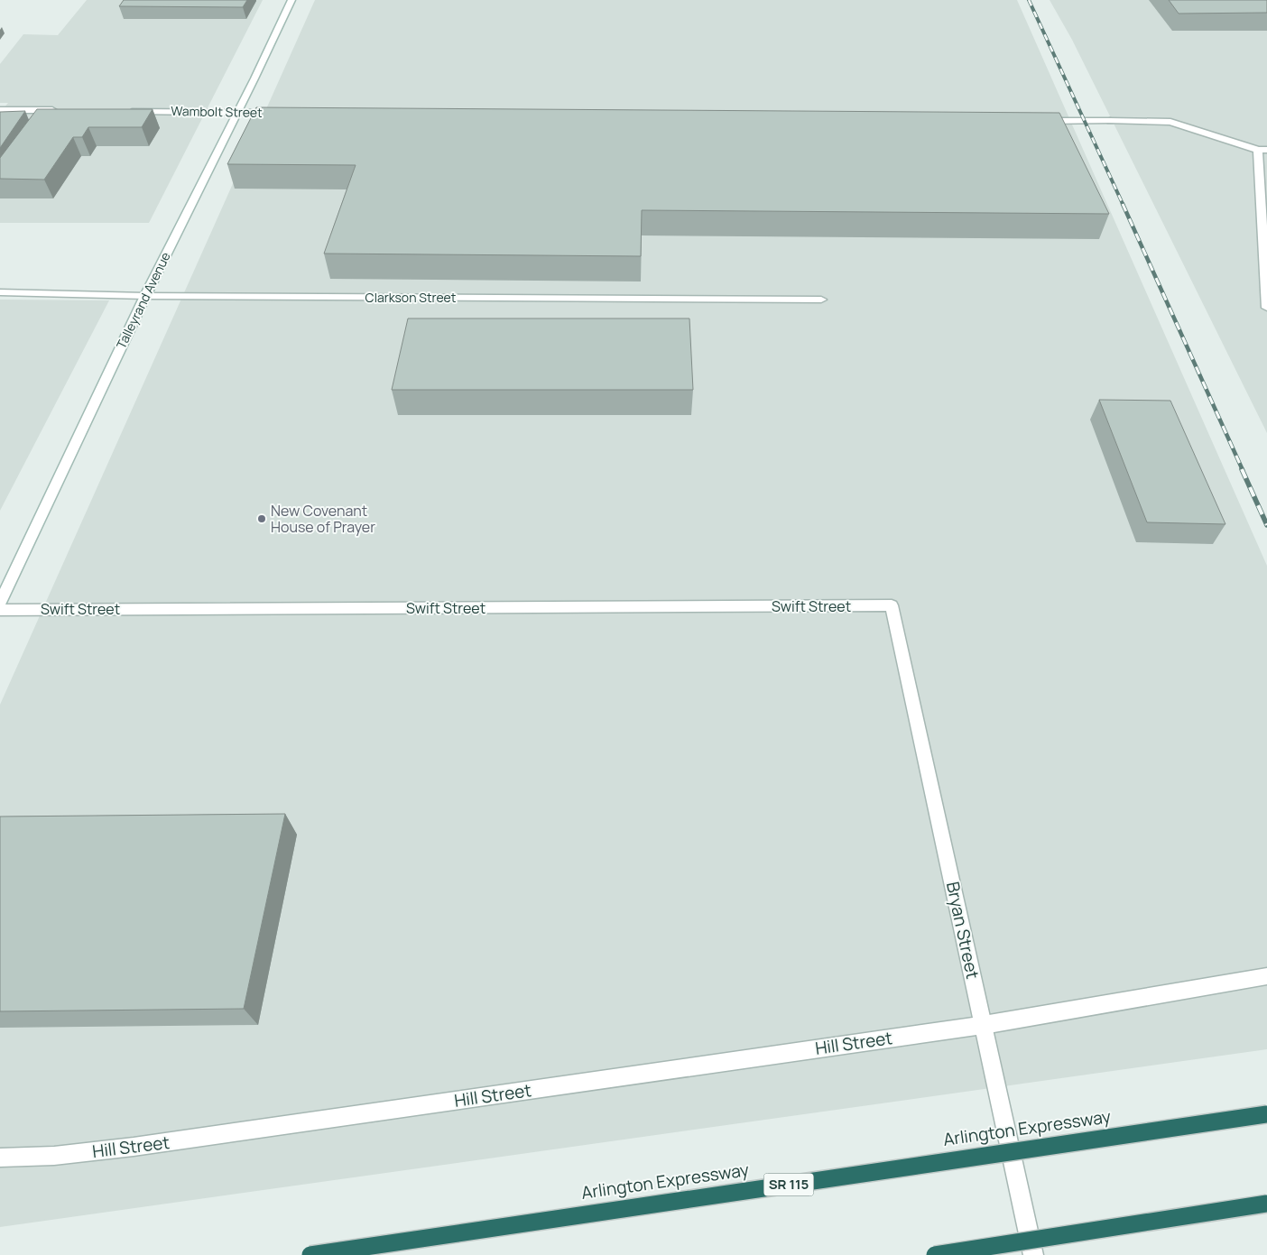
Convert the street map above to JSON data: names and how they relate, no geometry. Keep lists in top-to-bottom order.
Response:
{
  "streets": {
    "highway": ["Arlington Expressway", "SR 115"],
    "street": [
      "Wambolt Street",
      "Clarkson Street",
      "Talleyrand Avenue",
      "Swift Street",
      "Bryan Street",
      "Hill Street"
    ]
  },
  "crossings": [
    ["Wambolt Street", "Talleyrand Avenue"],
    ["Clarkson Street", "Talleyrand Avenue"],
    ["Swift Street", "Bryan Street"],
    ["Bryan Street", "Hill Street"]
  ],
  "places": ["New Covenant House of Prayer"]
}
